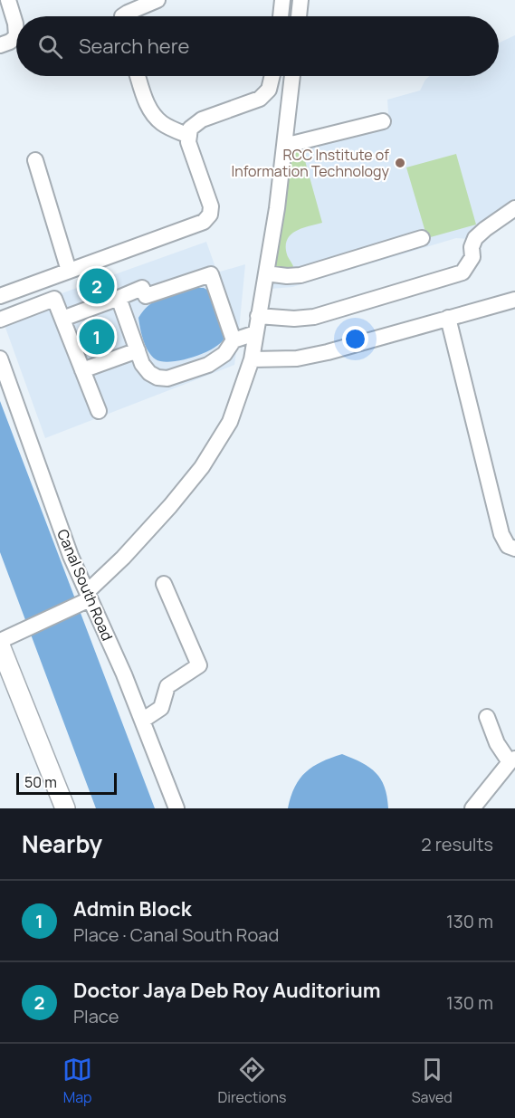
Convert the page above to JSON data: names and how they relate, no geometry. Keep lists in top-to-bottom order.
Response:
{
  "streets": {
    "street": ["Canal South Road"]
  },
  "places": ["RCC Institute of Information Technology"],
  "scale_bar": "50 m",
  "page": {
    "search": "Search here",
    "pins": ["2", "1"],
    "scale": "50 m",
    "heading": ["Nearby", "2 results"],
    "list": [
      {
        "mark": "1",
        "name": "Admin Block",
        "note": "Place · Canal South Road",
        "value": "130 m"
      },
      {
        "mark": "2",
        "name": "Doctor Jaya Deb Roy Auditorium",
        "note": "Place",
        "value": "130 m"
      }
    ],
    "nav": ["Map", "Directions", "Saved"]
  }
}
